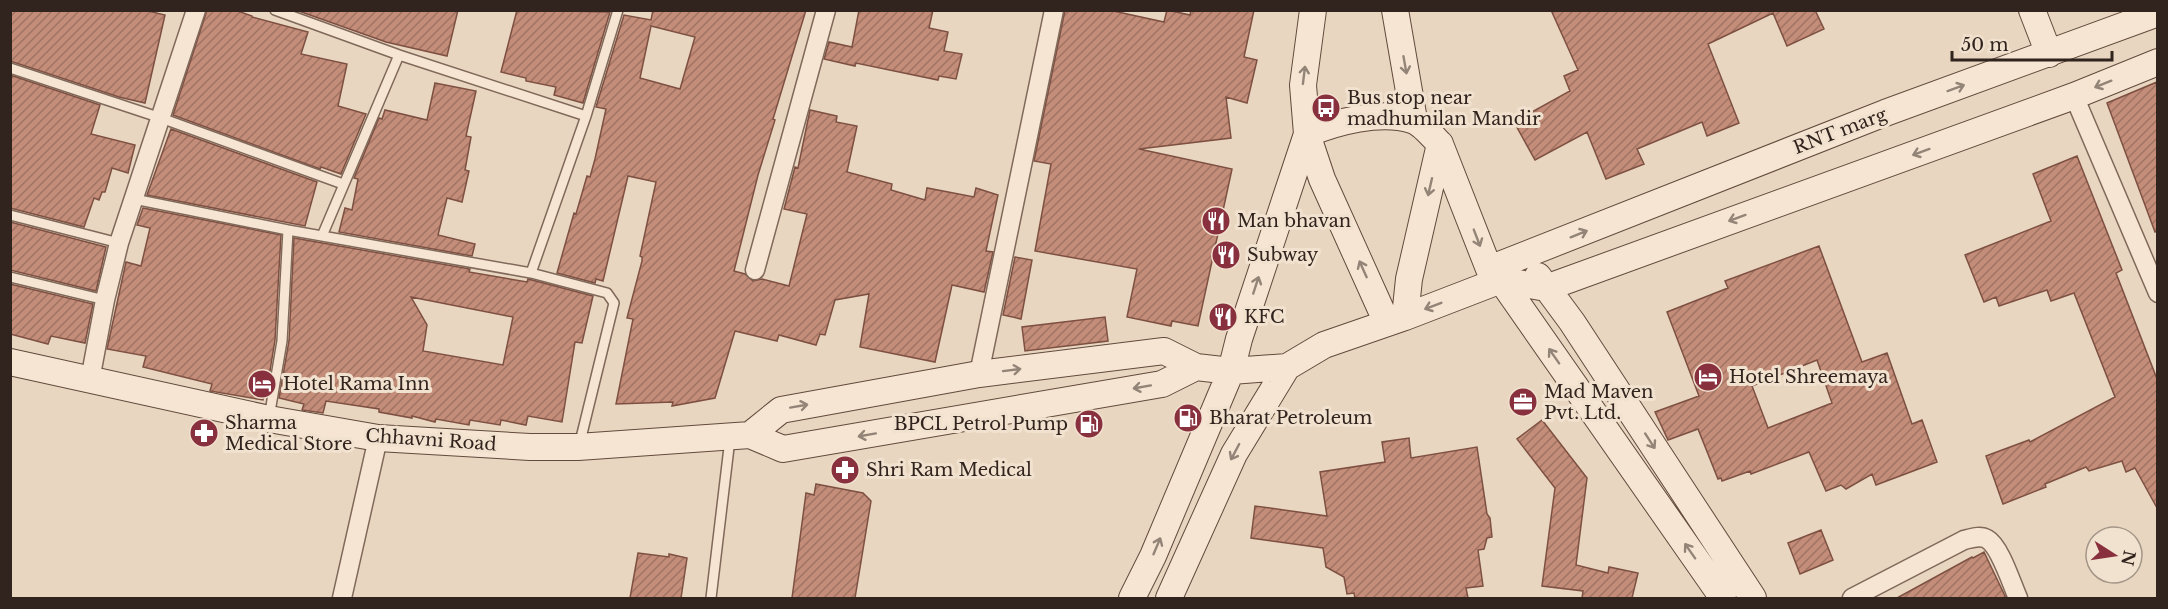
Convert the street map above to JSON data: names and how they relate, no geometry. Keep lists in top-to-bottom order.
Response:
{
  "streets": {
    "main road": ["RNT marg", "Chhavni Road"]
  },
  "places": {
    "bus stop": ["Bus stop near madhumilan Mandir"],
    "restaurant": ["Man bhavan", "Subway", "KFC"],
    "hotel": ["Hotel Shreemaya", "Hotel Rama Inn"],
    "office": ["Mad Maven Pvt. Ltd."],
    "fuel station": ["Bharat Petroleum", "BPCL Petrol Pump"],
    "pharmacy": ["Sharma Medical Store", "Shri Ram Medical"]
  },
  "scale_bar": "50 m",
  "north": "right"
}
